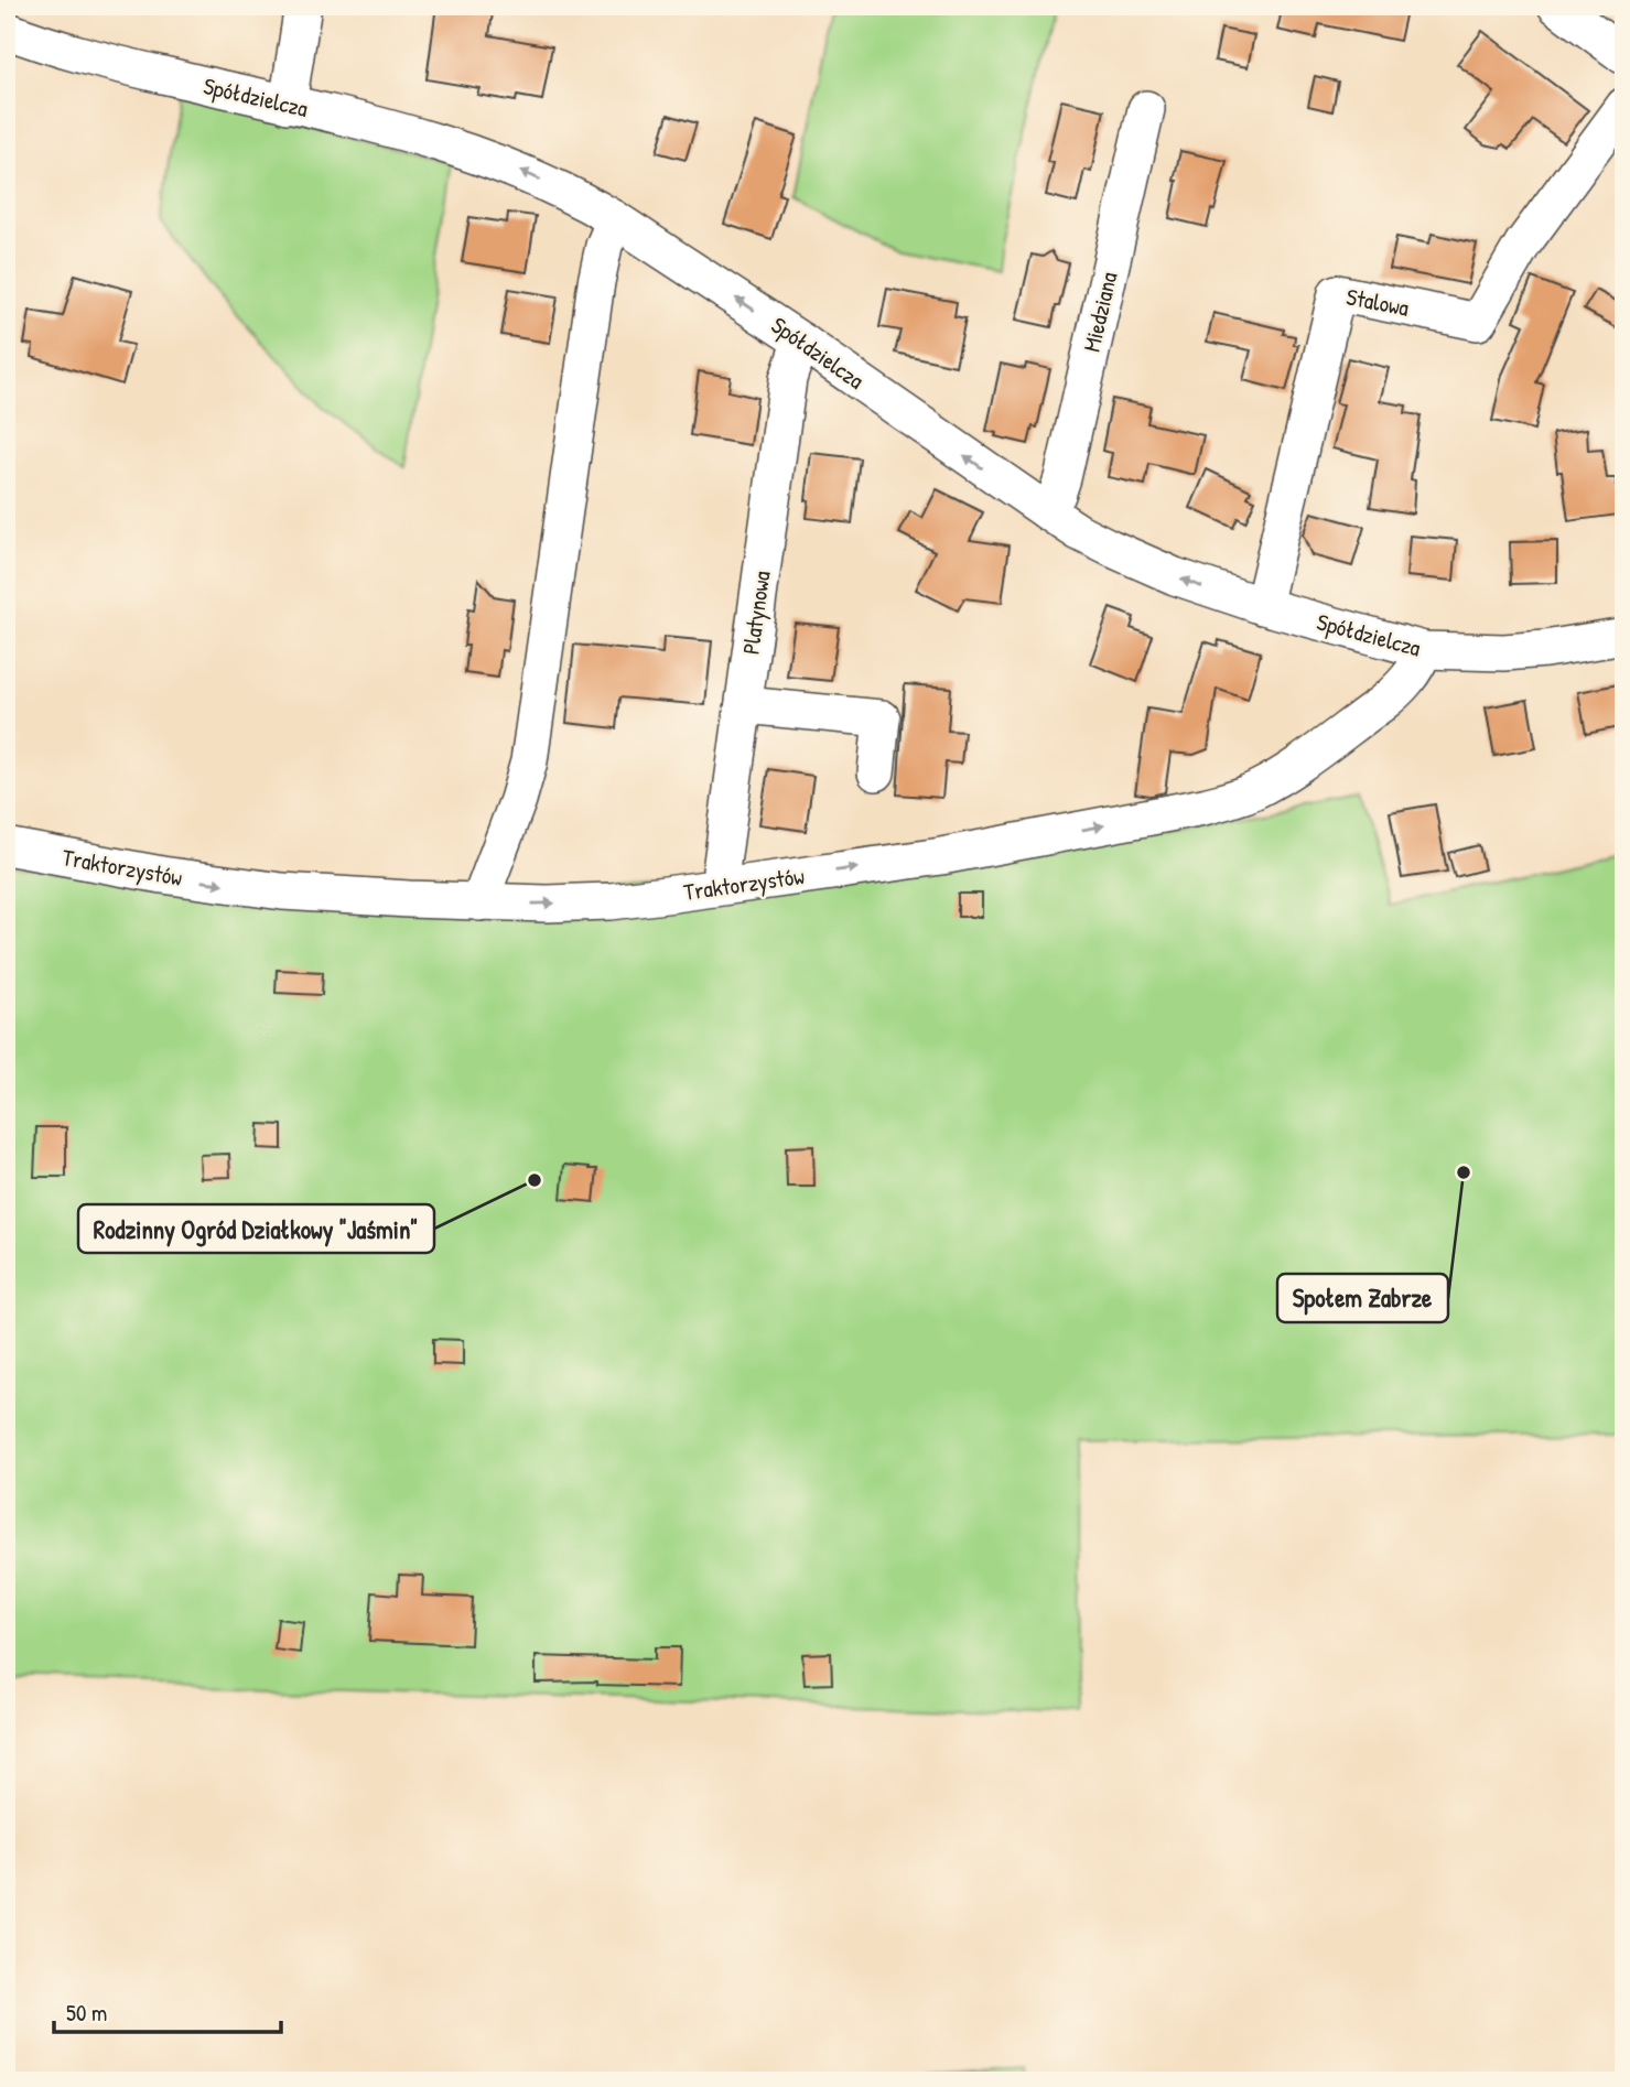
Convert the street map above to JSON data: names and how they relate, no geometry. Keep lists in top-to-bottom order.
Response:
{
  "streets": {
    "street": [
      "Spółdzielcza",
      "Stalowa",
      "Miedziana",
      "Platynowa",
      "Traktorzystów"
    ]
  },
  "crossings": [
    ["Spółdzielcza", "Stalowa"],
    ["Spółdzielcza", "Miedziana"],
    ["Spółdzielcza", "Platynowa"],
    ["Spółdzielcza", "Traktorzystów"],
    ["Platynowa", "Traktorzystów"]
  ],
  "one_way": ["Spółdzielcza", "Traktorzystów"],
  "places": ["Społem Zabrze", "Rodzinny Ogród Działkowy \"Jaśmin\""],
  "scale_bar": "50 m"
}
